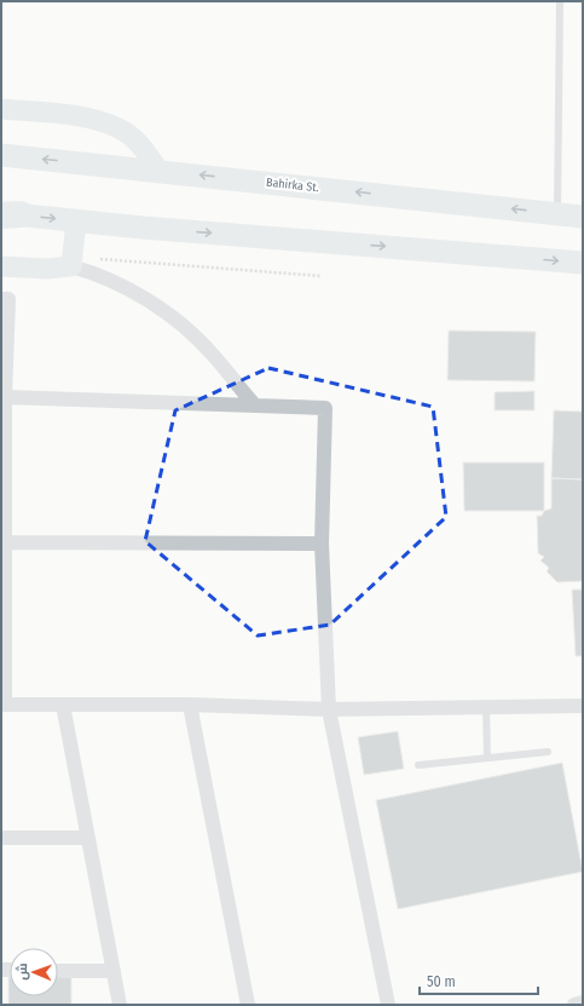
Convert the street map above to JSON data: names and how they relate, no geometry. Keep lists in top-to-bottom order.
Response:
{
  "streets": {
    "main road": ["Bahirka St."]
  },
  "scale_bar": "50 m",
  "north": "left"
}
